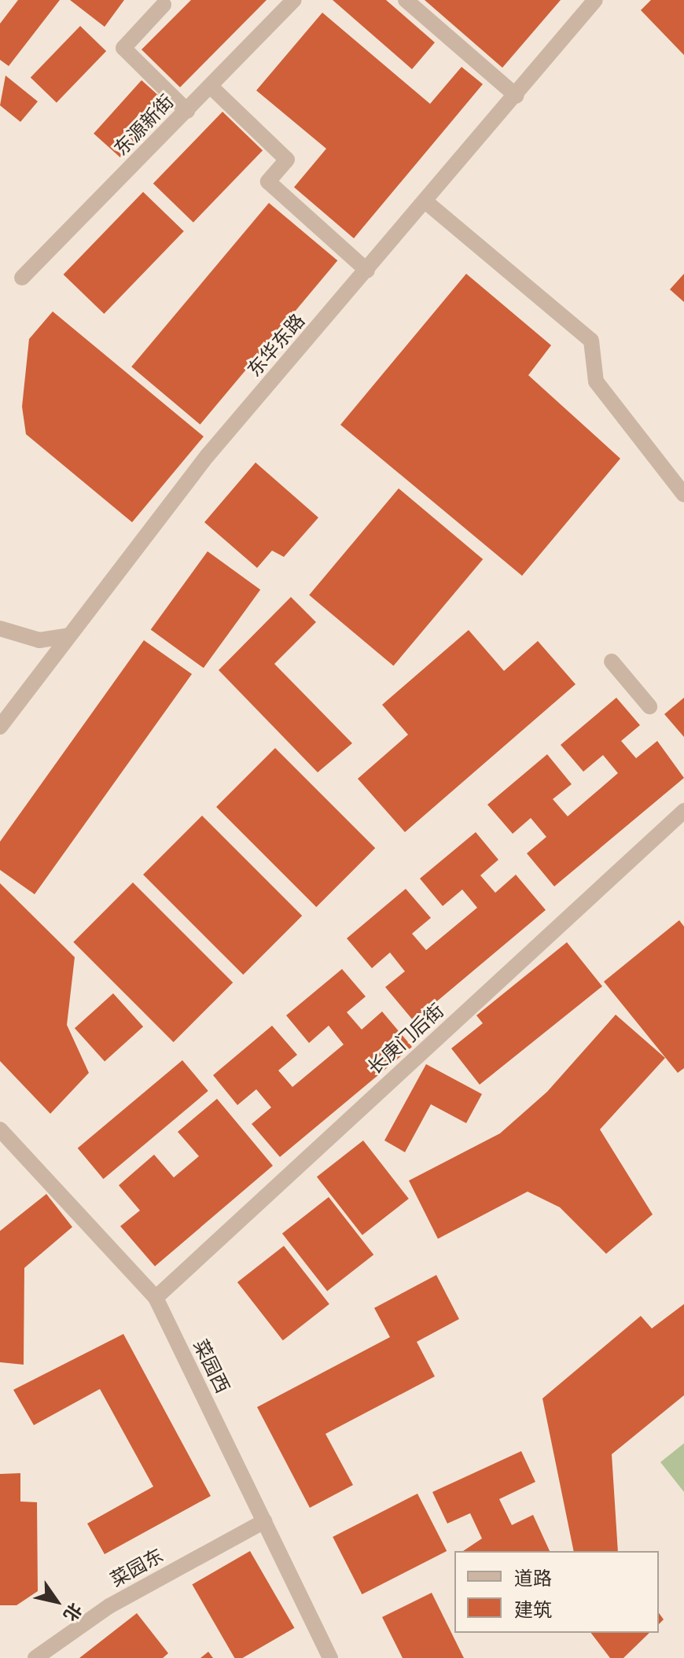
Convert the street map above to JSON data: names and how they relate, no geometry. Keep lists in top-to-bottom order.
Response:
{
  "streets": {
    "street": [
      "东源新街",
      "东华东路",
      "长庚门后街",
      "菜园西",
      "菜园东"
    ]
  },
  "crossings": [
    ["长庚门后街", "菜园西"],
    ["菜园西", "菜园东"]
  ],
  "legend": ["道路", "建筑"],
  "north": "bottom right"
}
